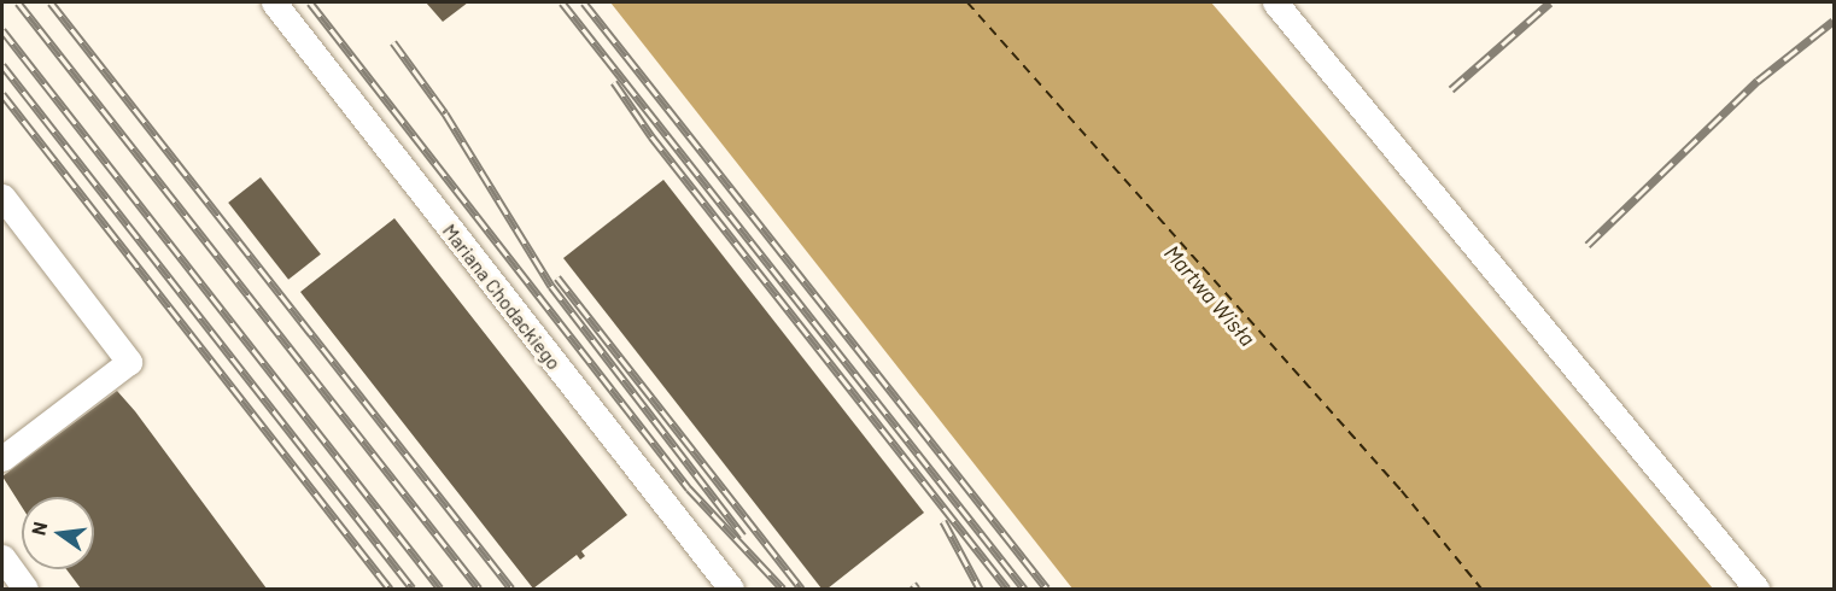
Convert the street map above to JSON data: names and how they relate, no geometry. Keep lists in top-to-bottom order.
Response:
{
  "streets": {
    "street": ["Mariana Chodackiego"]
  },
  "water": ["Martwa Wisła"],
  "north": "left"
}
